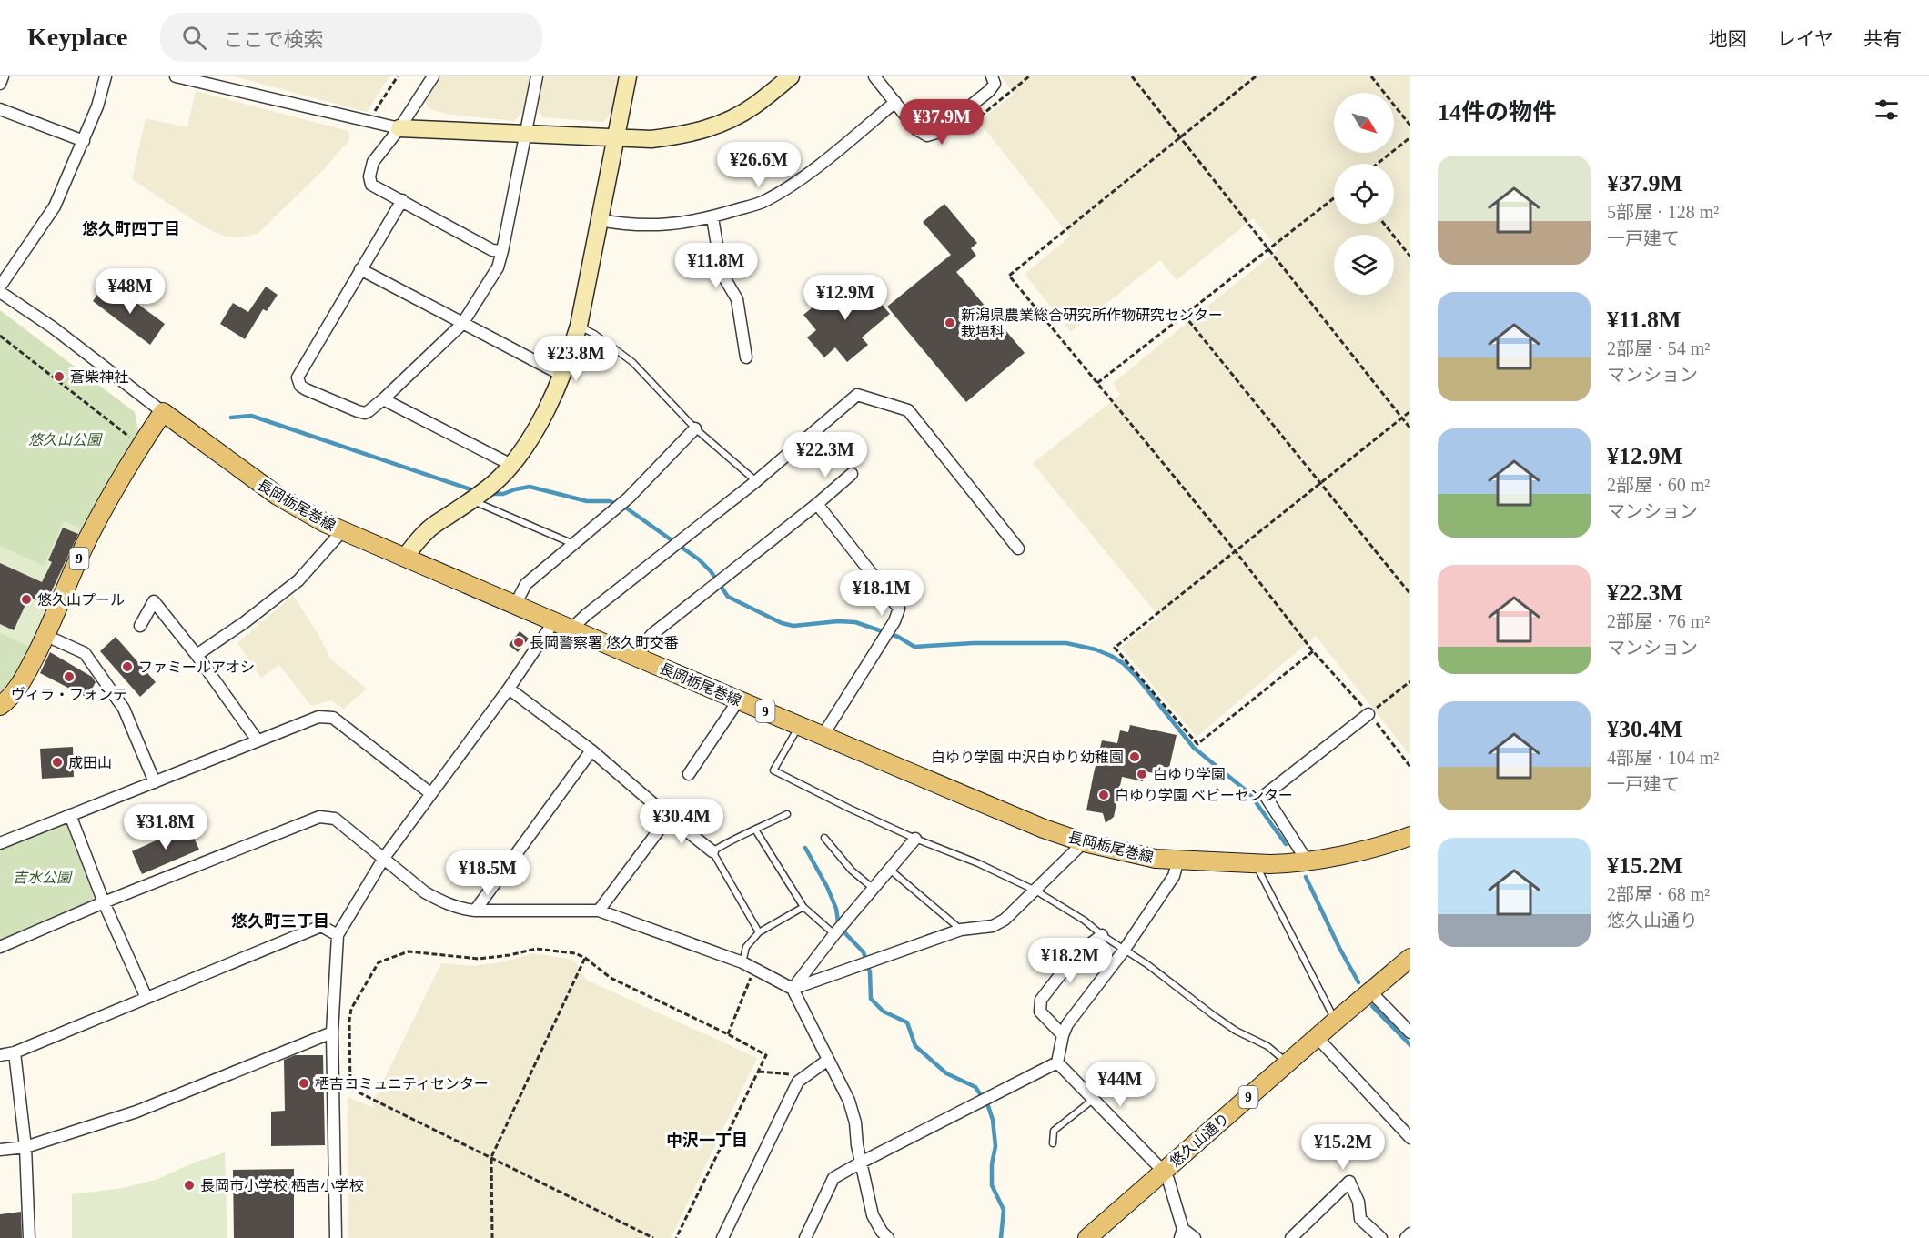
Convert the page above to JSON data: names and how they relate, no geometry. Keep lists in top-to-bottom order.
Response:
{
  "streets": {
    "main road": ["長岡栃尾巻線", "9", "悠久山通り"]
  },
  "crossings": [
    ["長岡栃尾巻線", "9"]
  ],
  "districts": ["悠久町四丁目", "悠久町三丁目", "中沢一丁目"],
  "parks": ["悠久山公園", "吉水公園"],
  "places": [
    "新潟県農業総合研究所作物研究センター 栽培科",
    "蒼柴神社",
    "悠久山プール",
    "長岡警察署 悠久町交番",
    "ファミールアオシ",
    "ヴィラ・フォンテ",
    "白ゆり学園 中沢白ゆり幼稚園",
    "成田山",
    "白ゆり学園",
    "白ゆり学園 ベビーセンター",
    "栖吉コミュニティセンター",
    "長岡市小学校 栖吉小学校"
  ],
  "north": "bottom right",
  "page": {
    "header": "Keyplace",
    "search": "ここで検索",
    "nav": ["地図", "レイヤ", "共有"],
    "heading": "14件の物件",
    "price": [
      "¥37.9M",
      "¥26.6M",
      "¥11.8M",
      "¥48M",
      "¥12.9M",
      "¥23.8M",
      "¥22.3M",
      "¥18.1M",
      "¥30.4M",
      "¥31.8M",
      "¥18.5M",
      "¥18.2M",
      "¥44M",
      "¥15.2M"
    ],
    "list": [
      {
        "name": "¥37.9M",
        "note": "5部屋 · 128 m² · 一戸建て"
      },
      {
        "name": "¥11.8M",
        "note": "2部屋 · 54 m² · マンション"
      },
      {
        "name": "¥12.9M",
        "note": "2部屋 · 60 m² · マンション"
      },
      {
        "name": "¥22.3M",
        "note": "2部屋 · 76 m² · マンション"
      },
      {
        "name": "¥30.4M",
        "note": "4部屋 · 104 m² · 一戸建て"
      },
      {
        "name": "¥15.2M",
        "note": "2部屋 · 68 m² · 悠久山通り"
      }
    ]
  }
}
